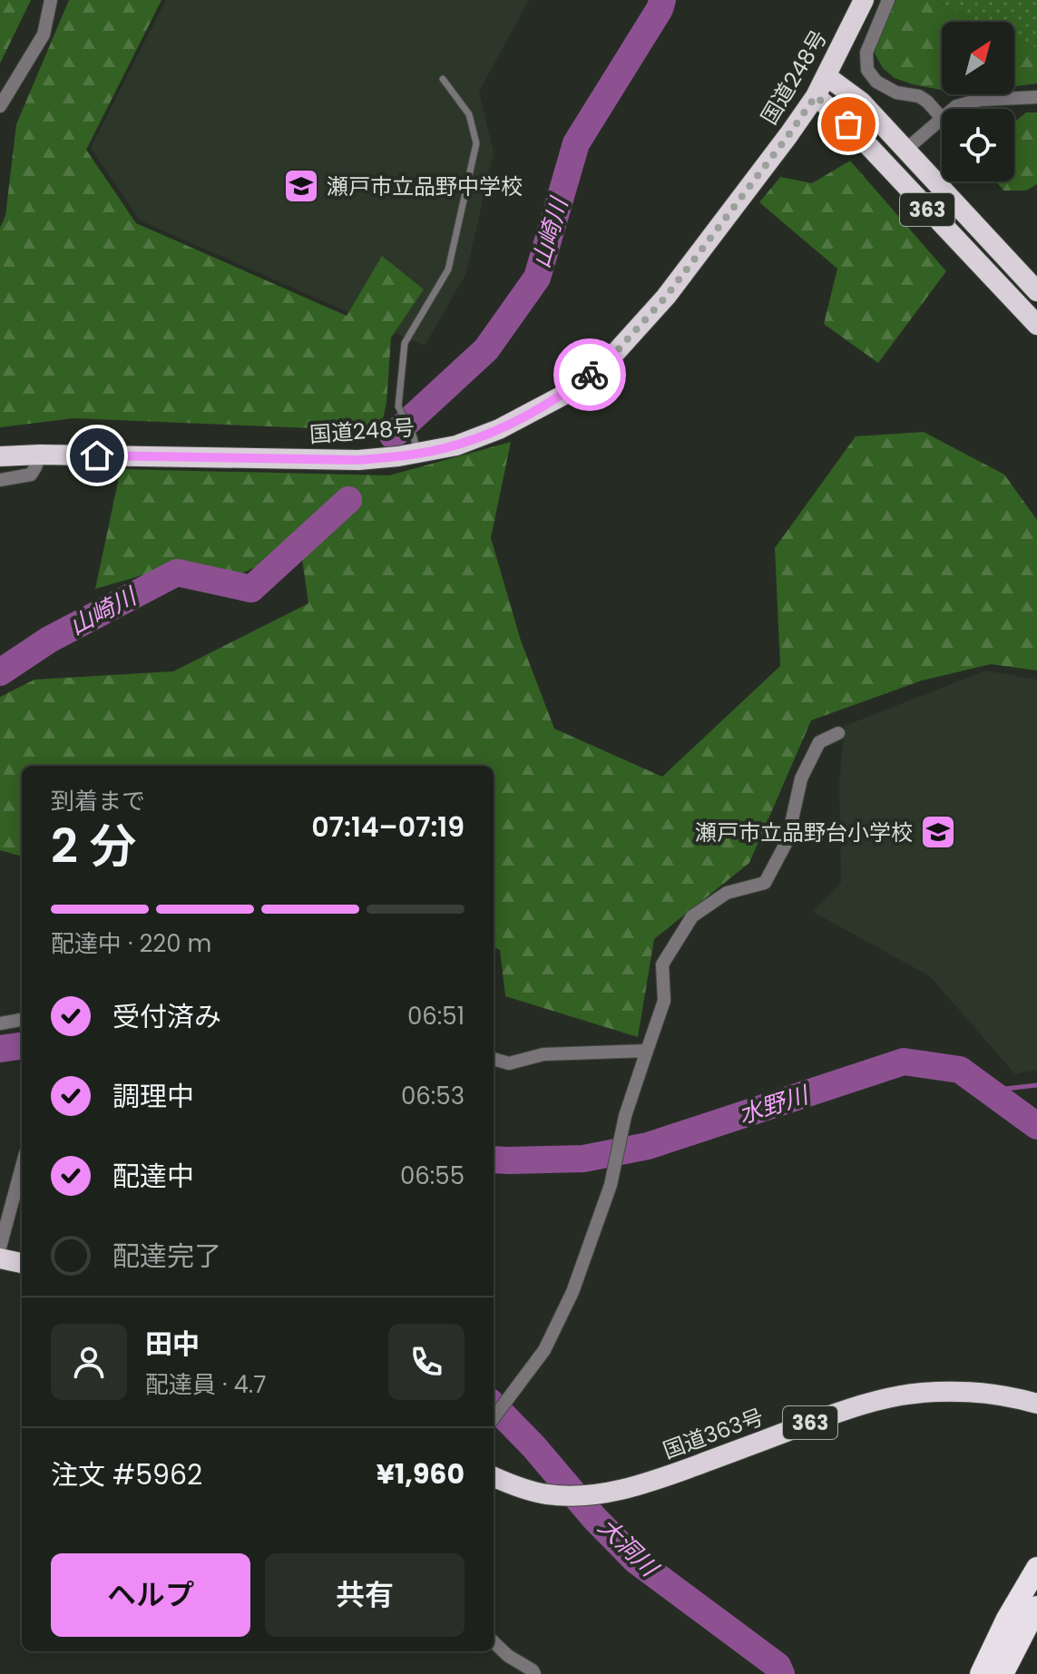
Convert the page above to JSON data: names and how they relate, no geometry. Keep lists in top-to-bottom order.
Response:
{
  "streets": {
    "highway": ["国道248号", "363", "国道363号"]
  },
  "crossings": [
    ["国道248号", "363"]
  ],
  "water": ["山崎川", "水野川", "大洞川"],
  "places": {
    "school or university": ["瀬戸市立品野中学校", "瀬戸市立品野台小学校"]
  },
  "north": "top right",
  "page": {
    "heading": ["2 分", "到着まで", "07:14–07:19"],
    "panel": [
      "田中",
      "配達員 · 4.7",
      "注文 #5962",
      "¥1,960"
    ],
    "bar": "配達中 · 220 m",
    "list": [
      ["受付済み", "06:51"],
      ["調理中", "06:53"],
      ["配達中", "06:55"],
      "配達完了"
    ],
    "buttons": ["ヘルプ", "共有"]
  }
}
